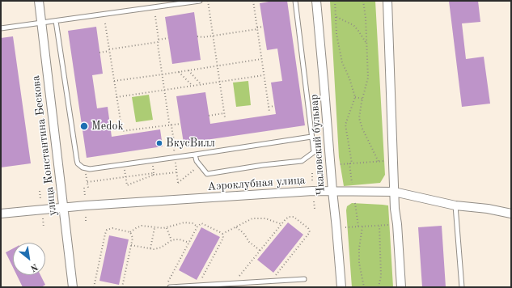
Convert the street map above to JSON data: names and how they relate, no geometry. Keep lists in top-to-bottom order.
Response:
{
  "streets": {
    "street": ["Чкаловский бульвар", "улица Константина Бескова", "Аэроклубная улица"]
  },
  "crossings": [
    ["Чкаловский бульвар", "Аэроклубная улица"],
    ["улица Константина Бескова", "Аэроклубная улица"]
  ],
  "places": ["Medok", "ВкусВилл"],
  "north": "bottom right"
}
